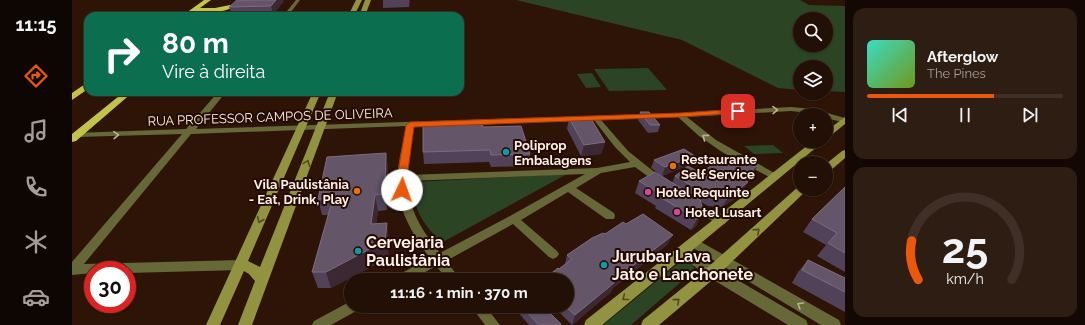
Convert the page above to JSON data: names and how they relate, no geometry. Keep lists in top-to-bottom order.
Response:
{
  "streets": {
    "street": ["RUA PROFESSOR CAMPOS DE OLIVEIRA"]
  },
  "one_way": ["RUA PROFESSOR CAMPOS DE OLIVEIRA"],
  "places": [
    "Poliprop Embalagens",
    "Restaurante Self Service",
    "Vila Paulistânia - Eat, Drink, Play",
    "Hotel Requinte",
    "Hotel Lusart",
    "Cervejaria Paulistânia",
    "Jurubar Lava Jato e Lanchonete"
  ],
  "page": {
    "tabs": "11:15",
    "map_buttons": ["+", "−"],
    "turn": ["80 m", "Vire à direita"],
    "song": ["Afterglow", "The Pines"],
    "limit": "30",
    "trip": "11:16 · 1 min · 370 m",
    "gauge": ["25", "km/h"]
  }
}
